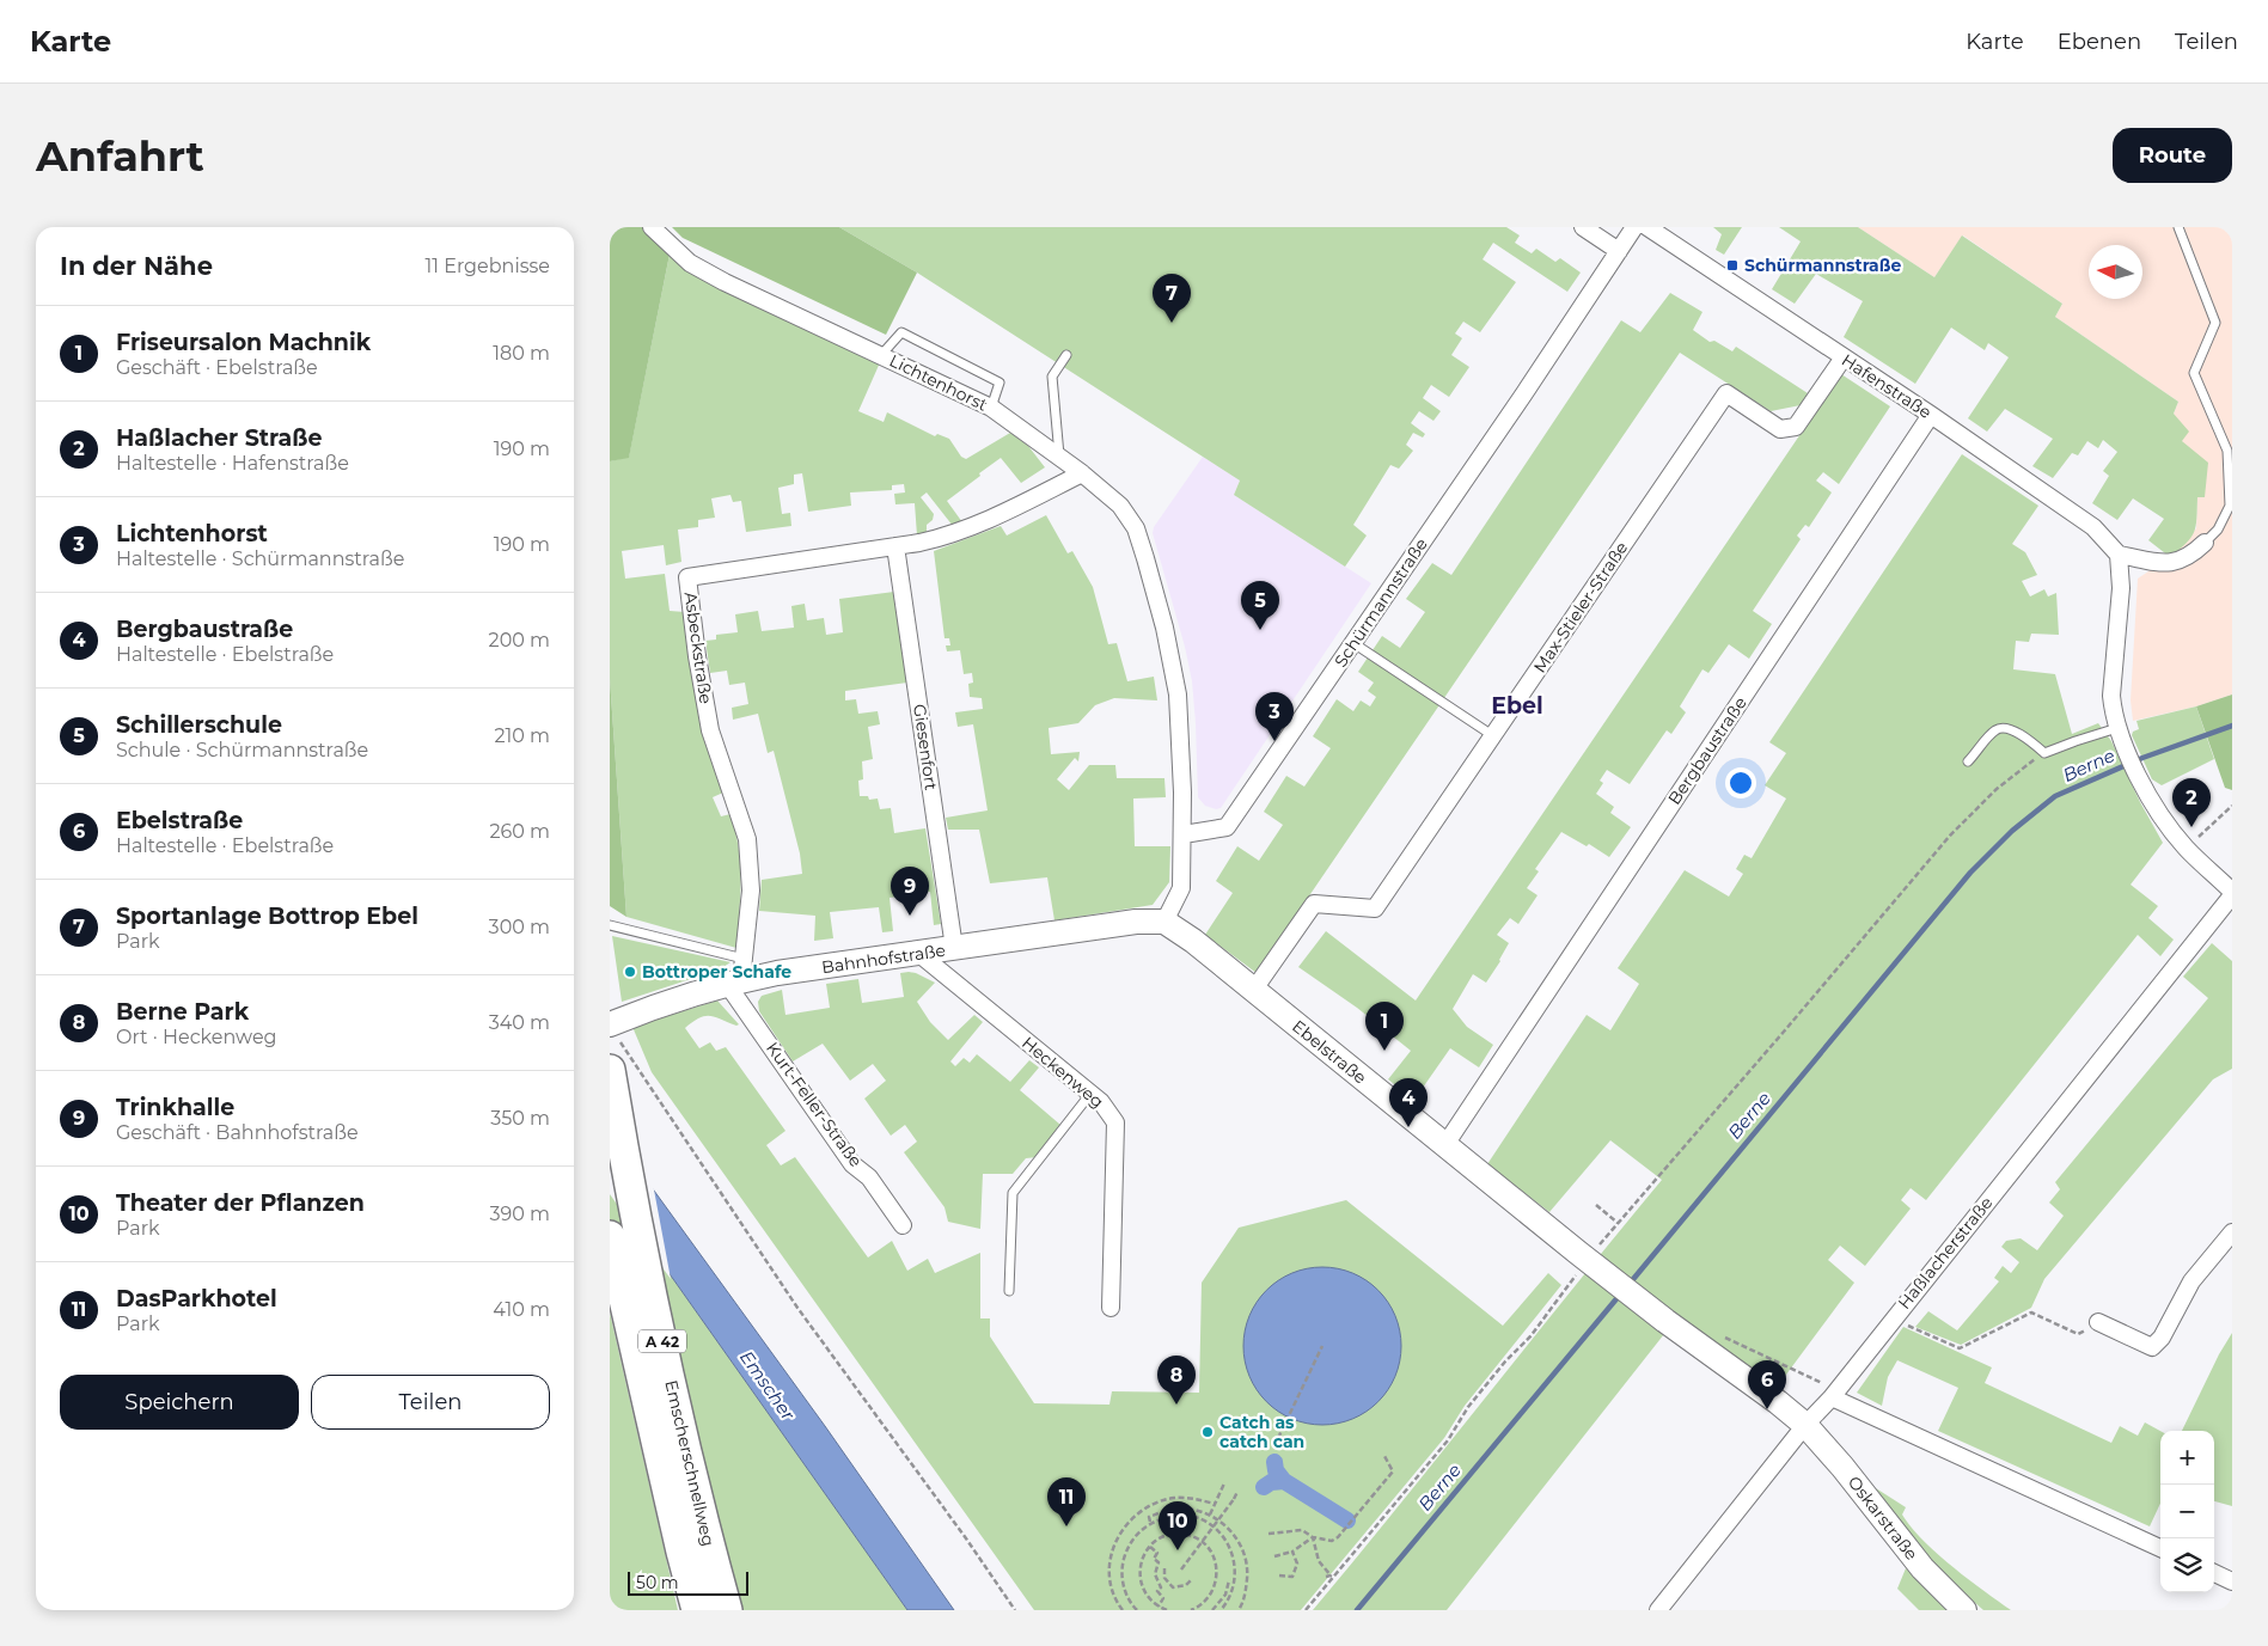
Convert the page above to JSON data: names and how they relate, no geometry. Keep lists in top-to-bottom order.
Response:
{
  "streets": {
    "highway": ["A 42", "Emscherschnellweg"],
    "street": [
      "Lichtenhorst",
      "Hafenstraße",
      "Schürmannstraße",
      "Max-Stieler-Straße",
      "Asbeckstraße",
      "Giesenfort",
      "Bergbaustraße",
      "Bahnhofstraße",
      "Ebelstraße",
      "Heckenweg",
      "Kurt-Feller-Straße",
      "Haßlacherstraße",
      "Oskarstraße"
    ]
  },
  "crossings": [
    ["Lichtenhorst", "Schürmannstraße"],
    ["Lichtenhorst", "Asbeckstraße"],
    ["Lichtenhorst", "Bahnhofstraße"],
    ["Lichtenhorst", "Ebelstraße"],
    ["Hafenstraße", "Max-Stieler-Straße"],
    ["Hafenstraße", "Bergbaustraße"],
    ["Max-Stieler-Straße", "Ebelstraße"],
    ["Asbeckstraße", "Giesenfort"],
    ["Asbeckstraße", "Bahnhofstraße"],
    ["Asbeckstraße", "Kurt-Feller-Straße"],
    ["Giesenfort", "Bahnhofstraße"],
    ["Bergbaustraße", "Ebelstraße"],
    ["Bahnhofstraße", "Ebelstraße"],
    ["Bahnhofstraße", "Heckenweg"],
    ["Bahnhofstraße", "Kurt-Feller-Straße"],
    ["Ebelstraße", "Haßlacherstraße"],
    ["Ebelstraße", "Oskarstraße"],
    ["Haßlacherstraße", "Oskarstraße"]
  ],
  "districts": ["Ebel"],
  "water": ["Berne", "Emscher"],
  "places": {
    "transit": ["Schürmannstraße"],
    "other": ["Bottroper Schafe", "Catch as catch can"]
  },
  "scale_bar": "50 m",
  "north": "left",
  "page": {
    "header": "Karte",
    "nav": ["Karte", "Ebenen", "Teilen"],
    "buttons": [
      "Route",
      ["Speichern", "Teilen"]
    ],
    "title": "Anfahrt",
    "heading": ["In der Nähe", "11 Ergebnisse"],
    "pins": [
      "7",
      "5",
      "3",
      "2",
      "9",
      "1",
      "4",
      "8",
      "6",
      "11",
      "10"
    ],
    "list": [
      {
        "mark": "1",
        "name": "Friseursalon Machnik",
        "note": "Geschäft · Ebelstraße",
        "value": "180 m"
      },
      {
        "mark": "2",
        "name": "Haßlacher Straße",
        "note": "Haltestelle · Hafenstraße",
        "value": "190 m"
      },
      {
        "mark": "3",
        "name": "Lichtenhorst",
        "note": "Haltestelle · Schürmannstraße",
        "value": "190 m"
      },
      {
        "mark": "4",
        "name": "Bergbaustraße",
        "note": "Haltestelle · Ebelstraße",
        "value": "200 m"
      },
      {
        "mark": "5",
        "name": "Schillerschule",
        "note": "Schule · Schürmannstraße",
        "value": "210 m"
      },
      {
        "mark": "6",
        "name": "Ebelstraße",
        "note": "Haltestelle · Ebelstraße",
        "value": "260 m"
      },
      {
        "mark": "7",
        "name": "Sportanlage Bottrop Ebel",
        "note": "Park",
        "value": "300 m"
      },
      {
        "mark": "8",
        "name": "Berne Park",
        "note": "Ort · Heckenweg",
        "value": "340 m"
      },
      {
        "mark": "9",
        "name": "Trinkhalle",
        "note": "Geschäft · Bahnhofstraße",
        "value": "350 m"
      },
      {
        "mark": "10",
        "name": "Theater der Pflanzen",
        "note": "Park",
        "value": "390 m"
      },
      {
        "mark": "11",
        "name": "DasParkhotel",
        "note": "Park",
        "value": "410 m"
      }
    ],
    "map_buttons": ["+", "−"],
    "scale": "50 m"
  }
}
